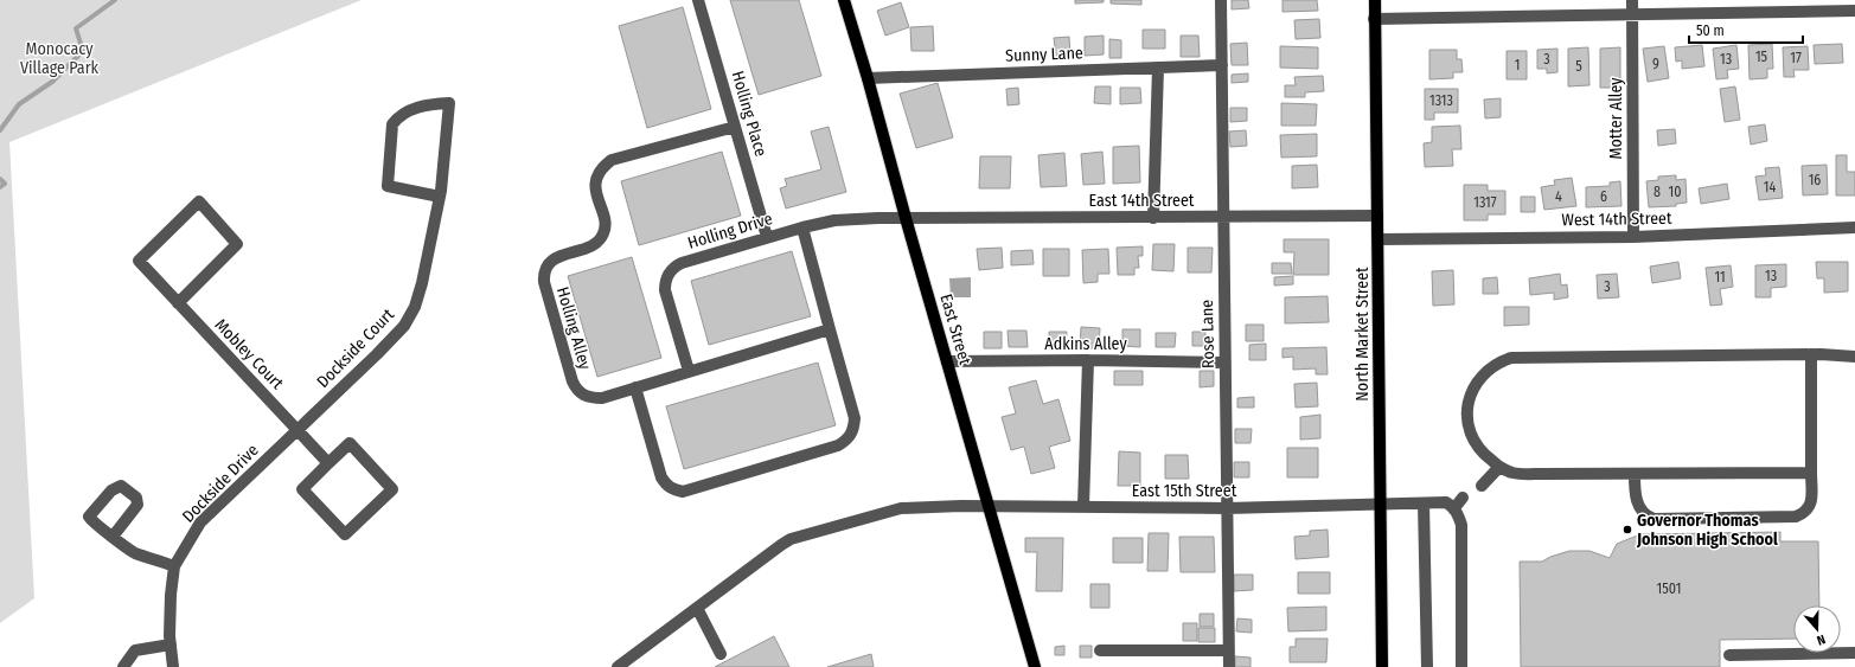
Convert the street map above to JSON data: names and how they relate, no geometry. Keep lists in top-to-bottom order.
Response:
{
  "streets": {
    "main road": ["East Street", "North Market Street"],
    "street": [
      "Sunny Lane",
      "Holling Place",
      "Motter Alley",
      "East 14th Street",
      "West 14th Street",
      "Holling Drive",
      "Holling Alley",
      "Rose Lane",
      "Adkins Alley",
      "Dockside Court",
      "Mobley Court",
      "Dockside Drive",
      "East 15th Street"
    ]
  },
  "crossings": [
    ["Sunny Lane", "East Street"],
    ["Sunny Lane", "Rose Lane"],
    ["Holling Place", "Holling Drive"],
    ["Holling Place", "Holling Alley"],
    ["Motter Alley", "West 14th Street"],
    ["East 14th Street", "Holling Drive"],
    ["East 14th Street", "East Street"],
    ["East 14th Street", "Rose Lane"],
    ["East 14th Street", "North Market Street"],
    ["West 14th Street", "North Market Street"],
    ["Holling Drive", "Holling Alley"],
    ["Holling Drive", "East Street"],
    ["East Street", "Adkins Alley"],
    ["East Street", "East 15th Street"],
    ["Rose Lane", "Adkins Alley"],
    ["Rose Lane", "East 15th Street"],
    ["North Market Street", "East 15th Street"],
    ["Dockside Court", "Mobley Court"],
    ["Dockside Court", "Dockside Drive"],
    ["Mobley Court", "Dockside Drive"]
  ],
  "parks": ["Monocacy Village Park"],
  "places": ["Governor Thomas Johnson High School"],
  "house_numbers": [
    "15",
    "17",
    "3",
    "13",
    "9",
    "1",
    "5",
    "1313",
    "16",
    "14",
    "8",
    "10",
    "4",
    "6",
    "1317",
    "13",
    "11",
    "3",
    "1501"
  ],
  "scale_bar": "50 m",
  "north": "bottom"
}
